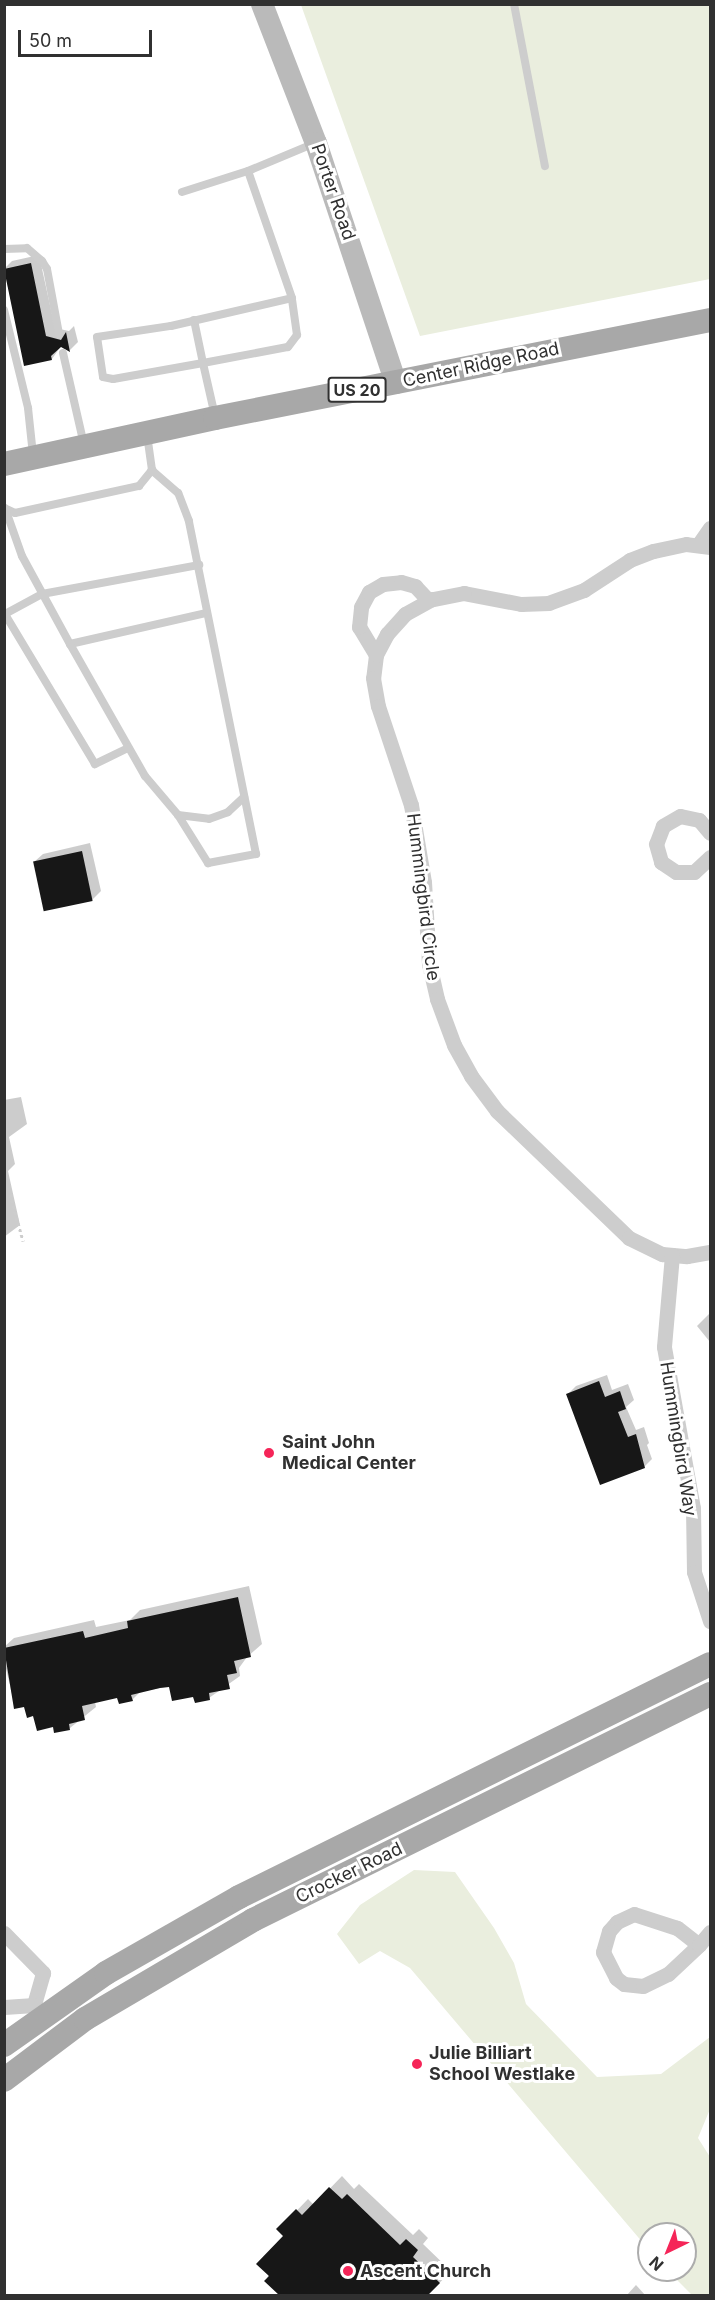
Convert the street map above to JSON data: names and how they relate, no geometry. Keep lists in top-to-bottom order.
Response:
{
  "streets": {
    "main road": [
      "Porter Road",
      "Center Ridge Road",
      "US 20",
      "Crocker Road"
    ],
    "street": ["Hummingbird Circle", "Hummingbird Way"]
  },
  "crossings": [
    ["Porter Road", "Center Ridge Road"],
    ["Hummingbird Circle", "Hummingbird Way"]
  ],
  "places": ["Saint John Medical Center", "Julie Billiart School Westlake", "Ascent Church"],
  "scale_bar": "50 m",
  "north": "bottom left"
}
